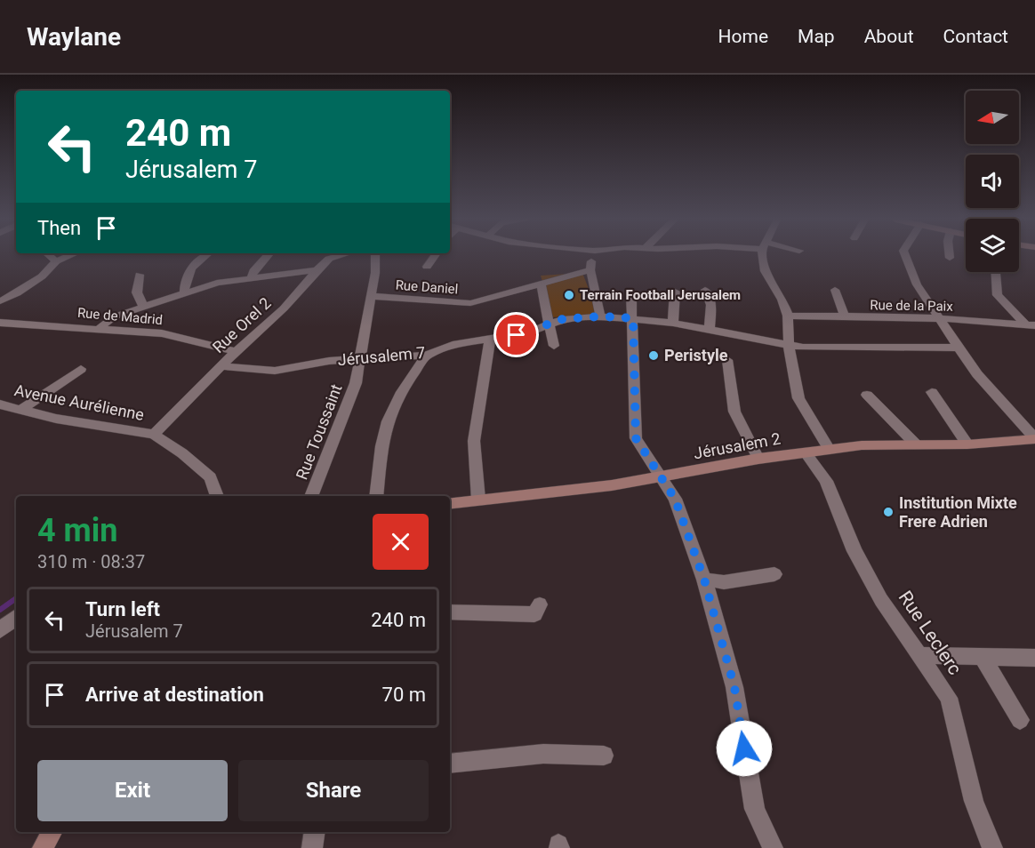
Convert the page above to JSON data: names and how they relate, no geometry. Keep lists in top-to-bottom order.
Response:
{
  "streets": {
    "street": [
      "Rue Daniel",
      "Rue de la Paix",
      "Rue de Madrid",
      "Rue Orel 2",
      "Jérusalem 7",
      "Avenue Aurélienne",
      "Rue Toussaint",
      "Jérusalem 2",
      "Rue Leclerc"
    ]
  },
  "crossings": [
    ["Rue Daniel", "Rue Toussaint"],
    ["Rue de Madrid", "Rue Orel 2"],
    ["Rue Orel 2", "Jérusalem 7"],
    ["Rue Orel 2", "Avenue Aurélienne"],
    ["Jérusalem 7", "Rue Toussaint"],
    ["Jérusalem 2", "Rue Leclerc"]
  ],
  "places": ["Terrain Football Jerusalem", "Peristyle", "Institution Mixte Frere Adrien"],
  "north": "left",
  "page": {
    "header": "Waylane",
    "nav": [
      "Home",
      "Map",
      "About",
      "Contact"
    ],
    "turn": ["240 m", "Jérusalem 7"],
    "then": "Then",
    "heading": ["4 min", "310 m · 08:37"],
    "list": [
      {
        "name": "Turn left",
        "note": "Jérusalem 7",
        "value": "240 m"
      },
      {
        "name": "Arrive at destination",
        "value": "70 m"
      }
    ],
    "buttons": ["Exit", "Share"]
  }
}
